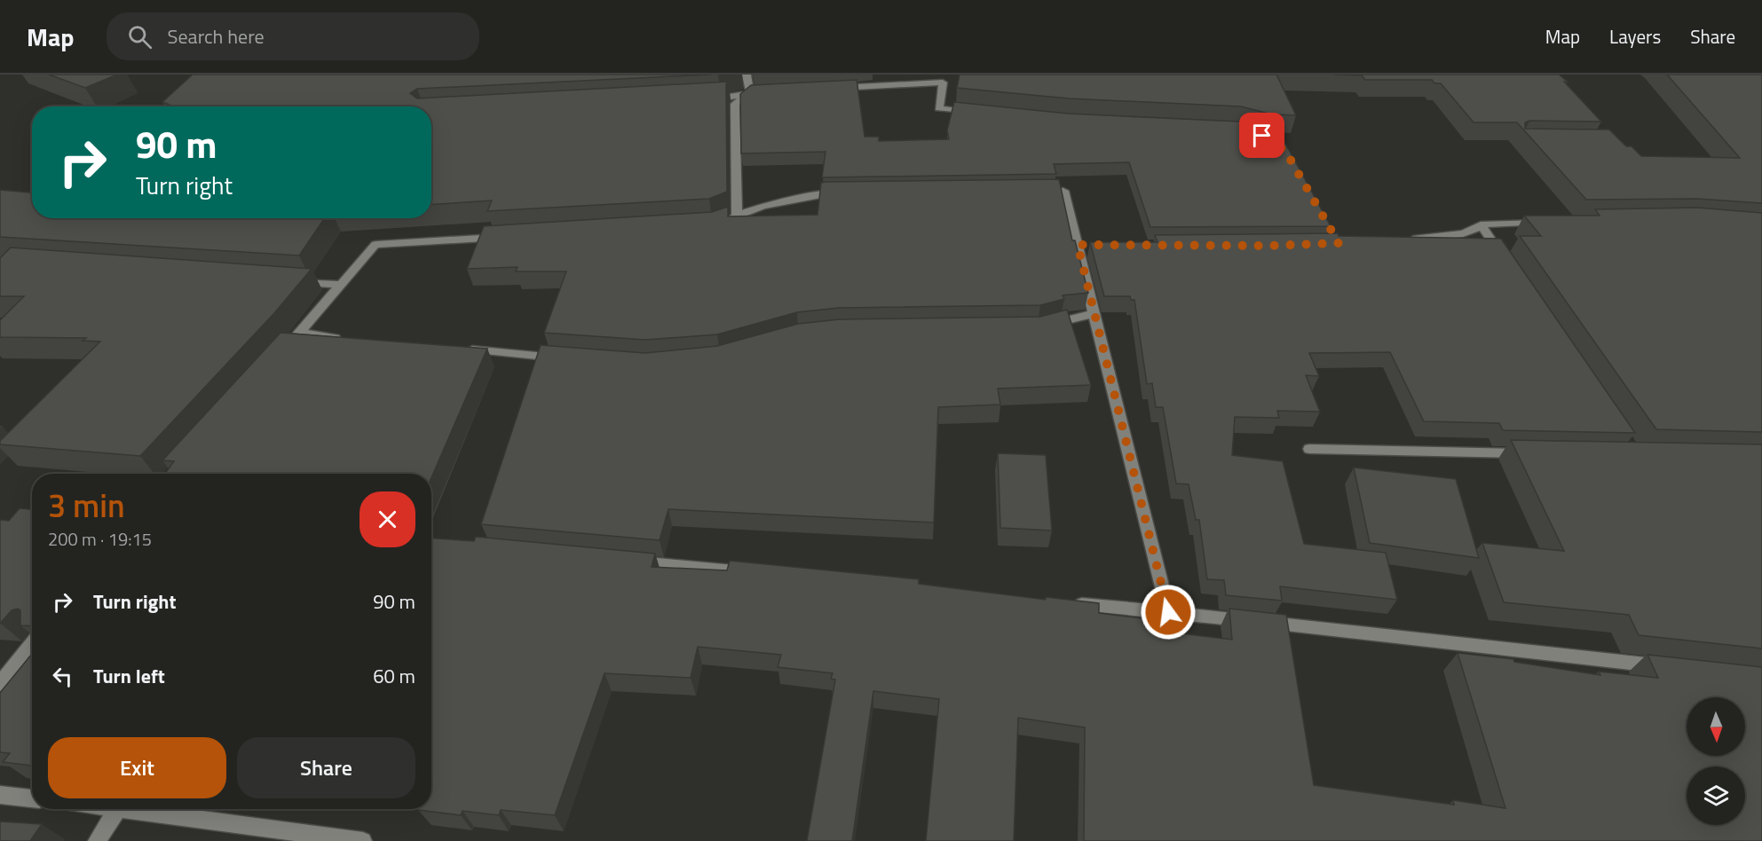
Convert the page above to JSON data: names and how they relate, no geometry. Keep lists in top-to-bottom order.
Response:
{
  "north": "bottom",
  "page": {
    "header": "Map",
    "search": "Search here",
    "nav": ["Map", "Layers", "Share"],
    "turn": ["90 m", "Turn right"],
    "heading": ["3 min", "200 m · 19:15"],
    "list": [
      {
        "name": "Turn right",
        "value": "90 m"
      },
      {
        "name": "Turn left",
        "value": "60 m"
      }
    ],
    "buttons": ["Exit", "Share"]
  }
}
